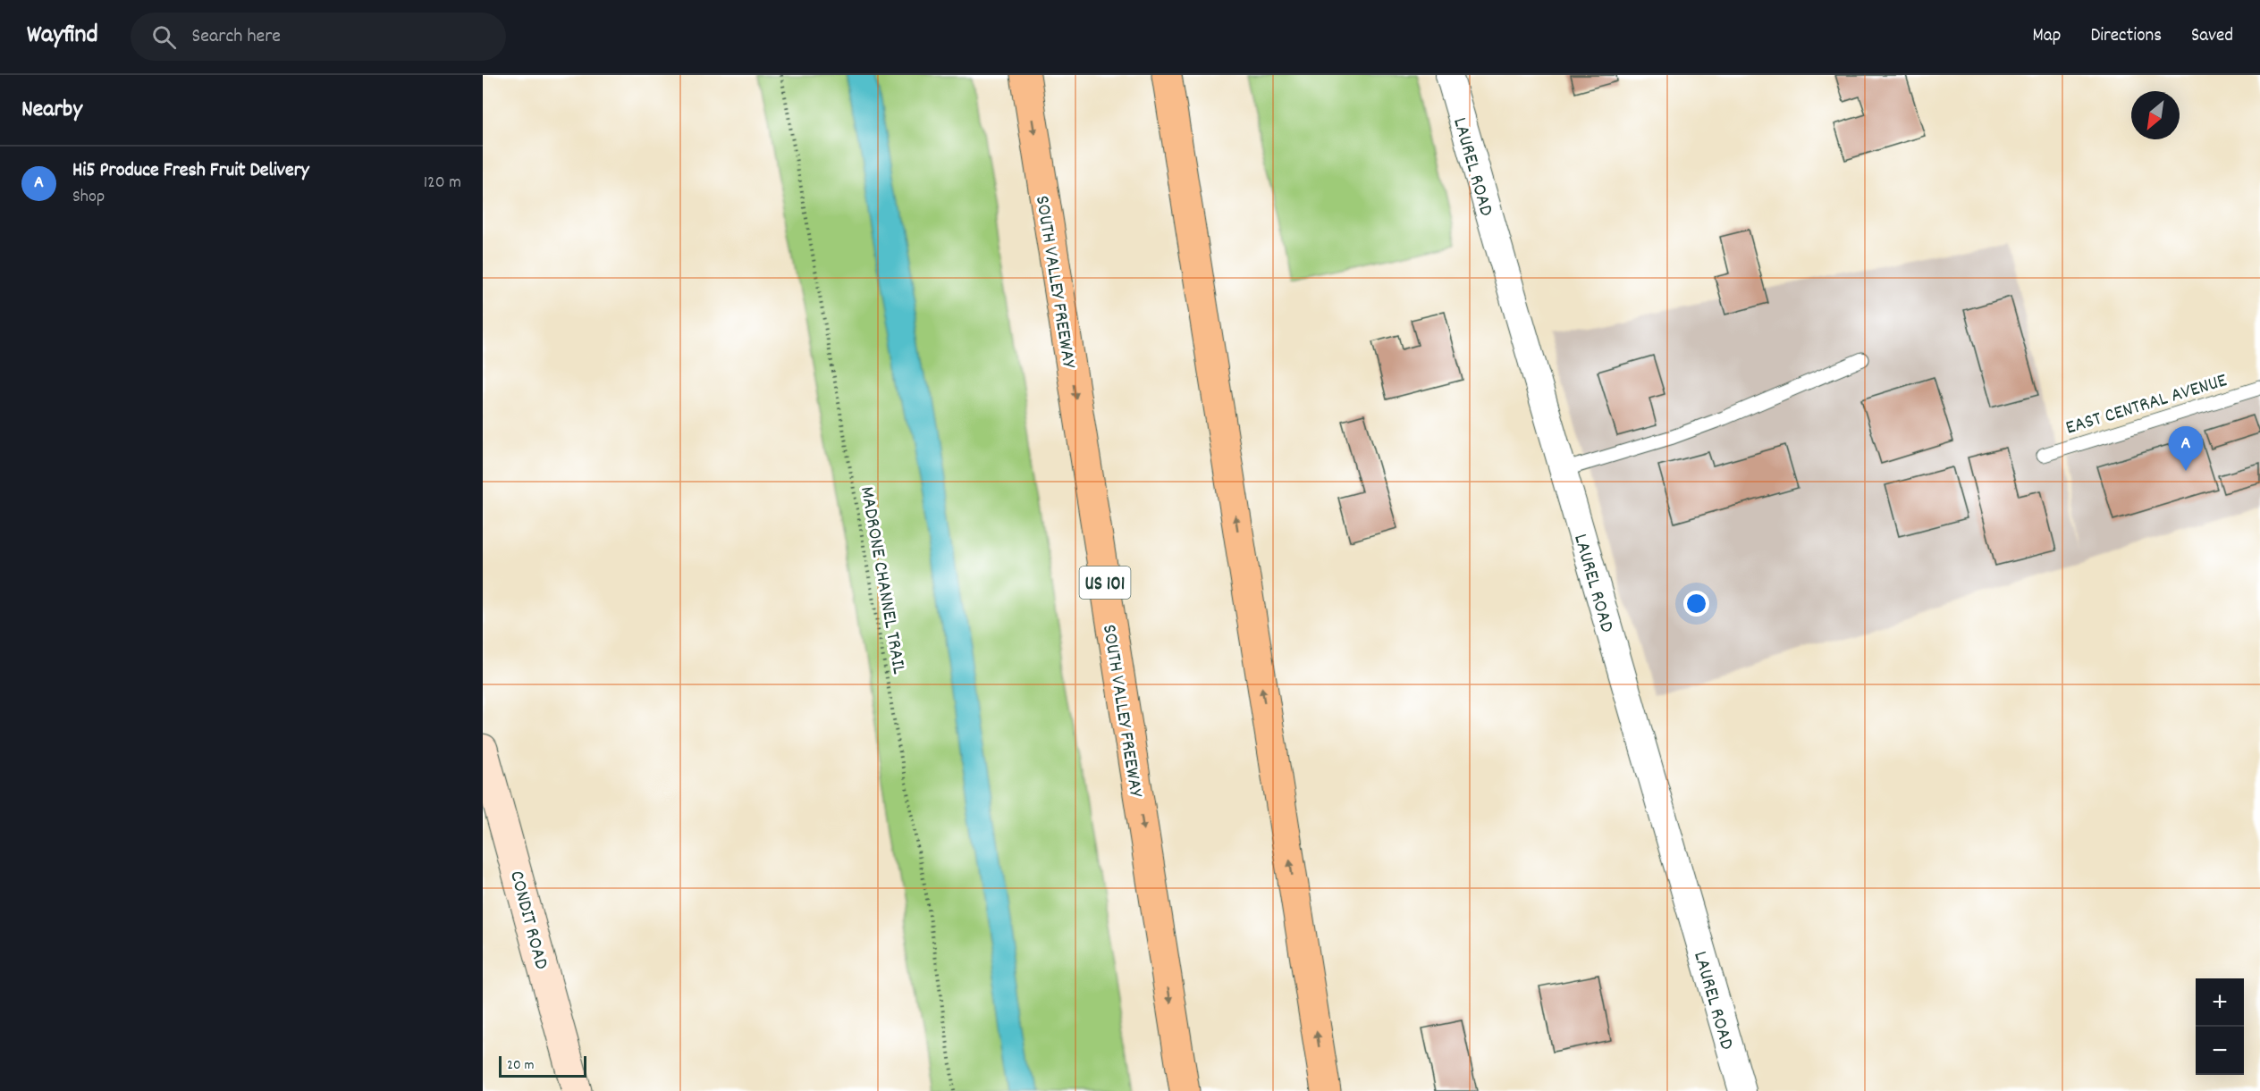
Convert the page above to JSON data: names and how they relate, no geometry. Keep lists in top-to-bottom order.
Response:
{
  "streets": {
    "highway": ["SOUTH VALLEY FREEWAY", "US 101"],
    "street": ["LAUREL ROAD", "CONDIT ROAD"],
    "lane": ["EAST CENTRAL AVENUE"],
    "path": ["MADRONE CHANNEL TRAIL"]
  },
  "scale_bar": "20 m",
  "north": "bottom left",
  "page": {
    "header": "Wayfind",
    "search": "Search here",
    "nav": ["Map", "Directions", "Saved"],
    "heading": "Nearby",
    "list": [
      {
        "mark": "A",
        "name": "Hi5 Produce Fresh Fruit Delivery",
        "note": "Shop",
        "value": "120 m"
      }
    ],
    "pins": "A",
    "map_buttons": ["+", "−"],
    "scale": "20 m"
  }
}
